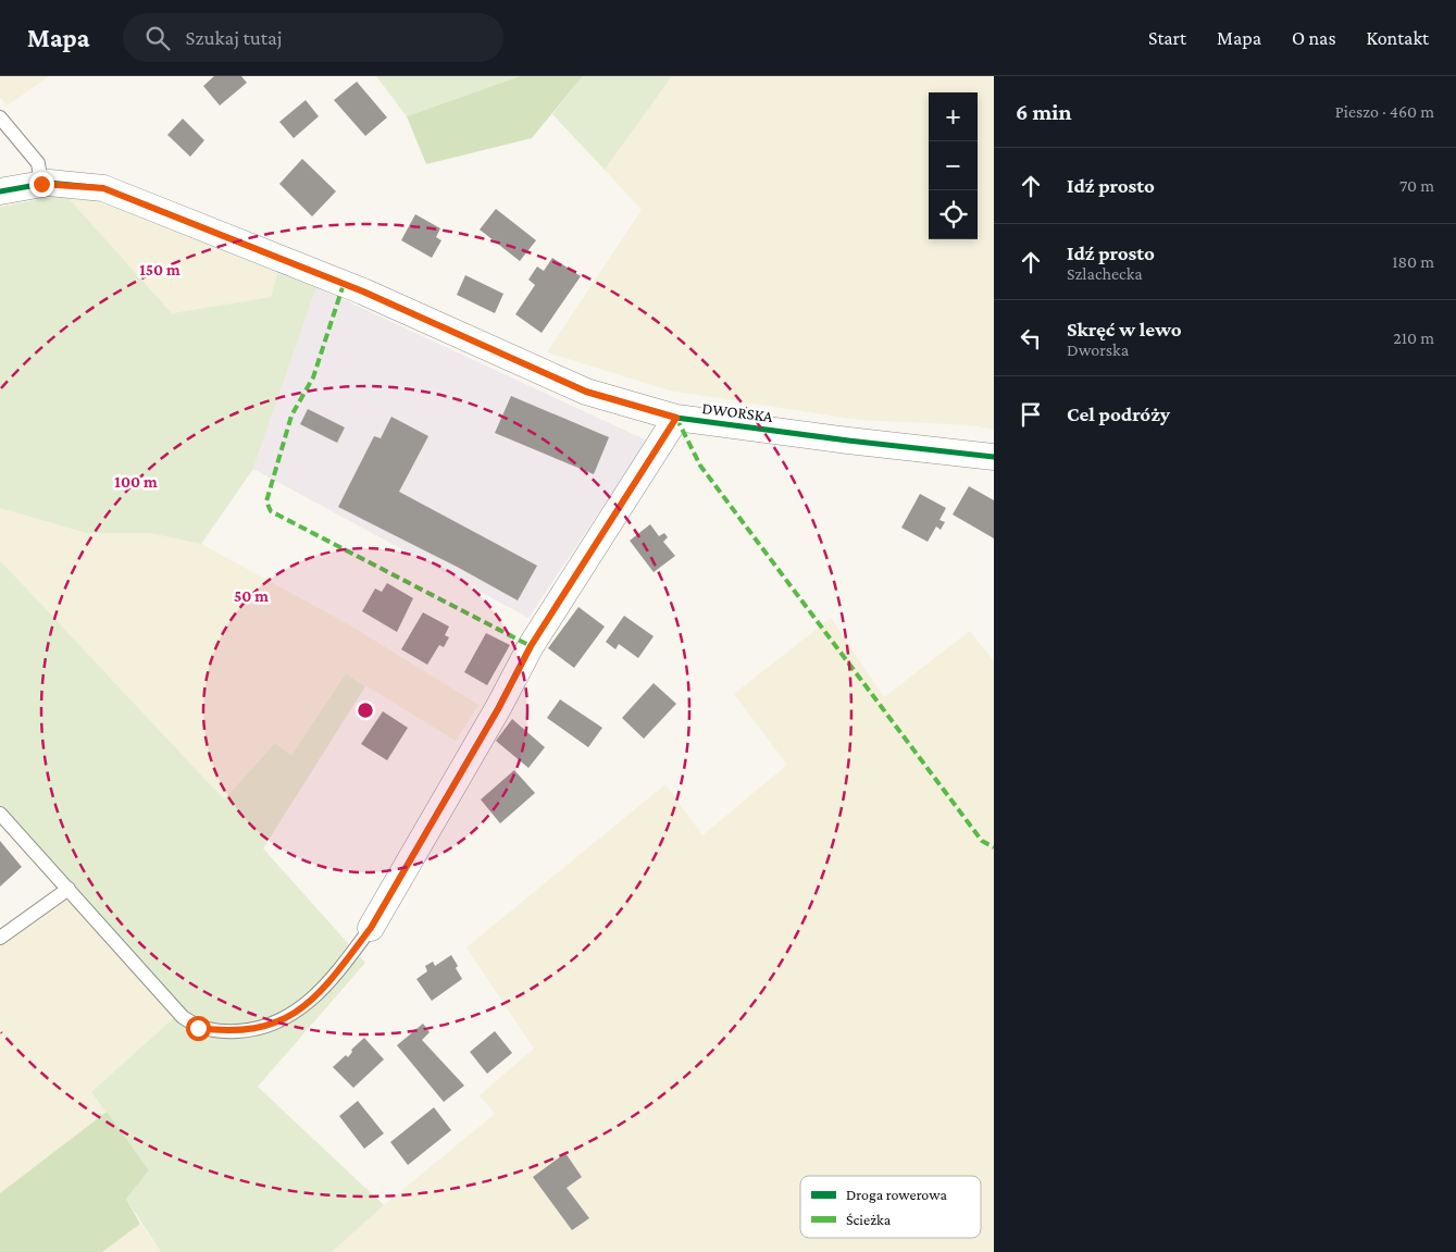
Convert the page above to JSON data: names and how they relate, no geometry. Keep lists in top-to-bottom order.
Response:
{
  "streets": {
    "street": ["DWORSKA"]
  },
  "legend": ["Droga rowerowa", "Ścieżka"],
  "page": {
    "header": "Mapa",
    "search": "Szukaj tutaj",
    "nav": [
      "Start",
      "Mapa",
      "O nas",
      "Kontakt"
    ],
    "heading": ["6 min", "Pieszo · 460 m"],
    "map_buttons": ["+", "−"],
    "list": [
      ["Idź prosto", "70 m"],
      ["Idź prosto", "Szlachecka", "180 m"],
      ["Skręć w lewo", "Dworska", "210 m"],
      "Cel podróży"
    ]
  },
  "rings": ["150 m", "100 m", "50 m"]
}
